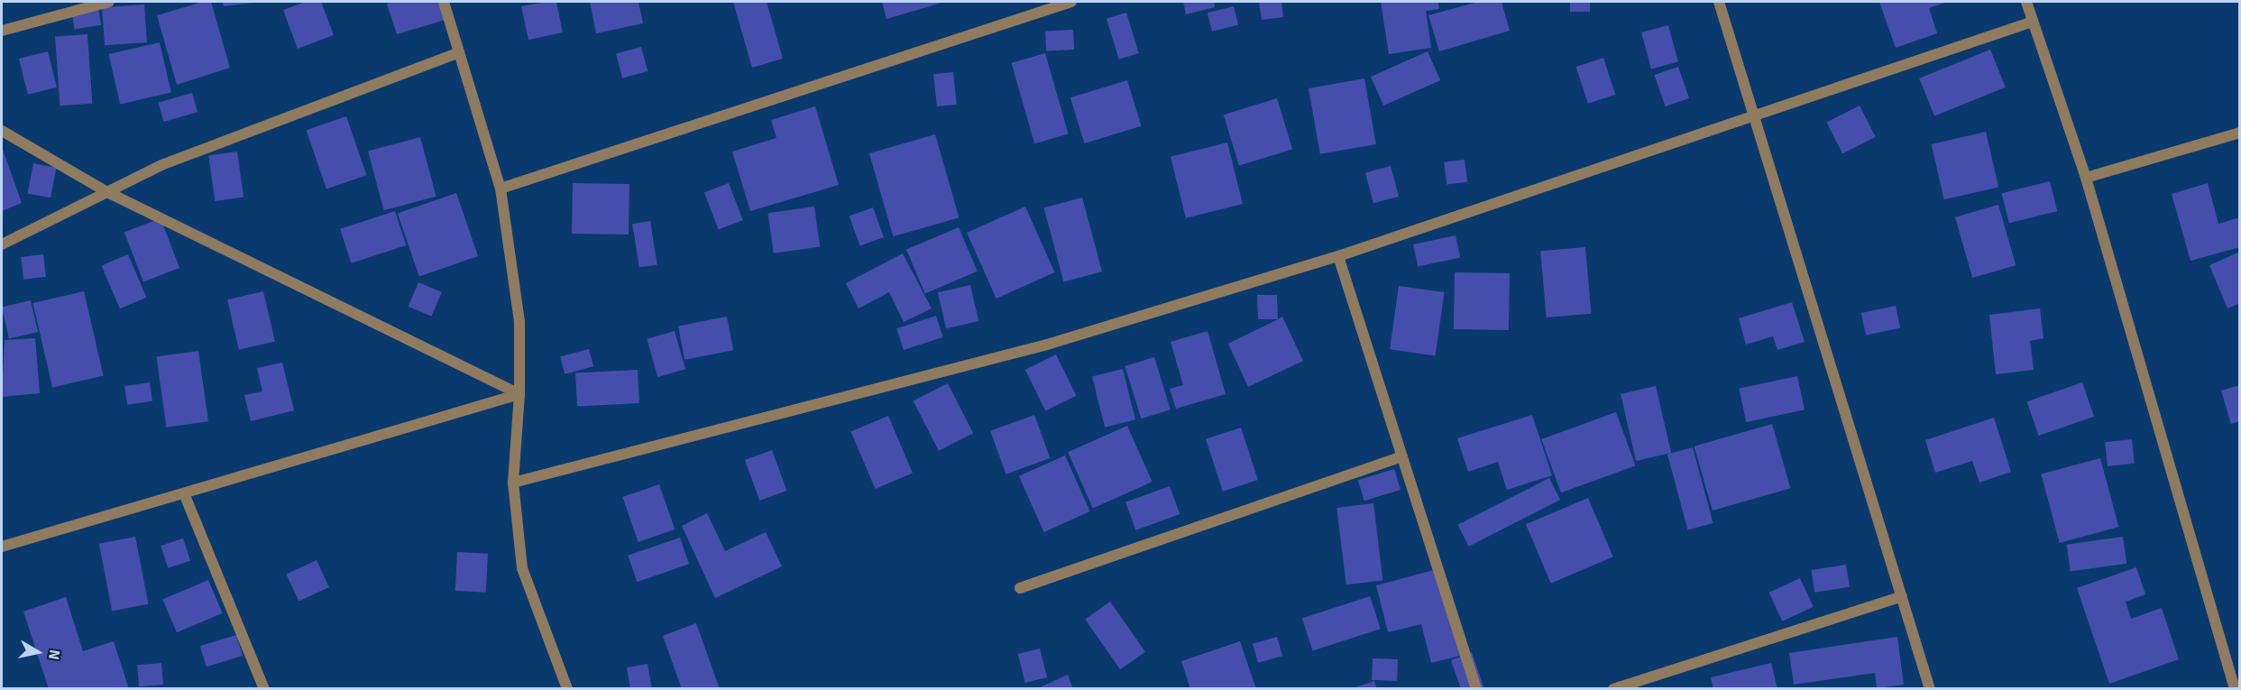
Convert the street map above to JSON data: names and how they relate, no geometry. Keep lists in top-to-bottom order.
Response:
{
  "north": "right"
}
